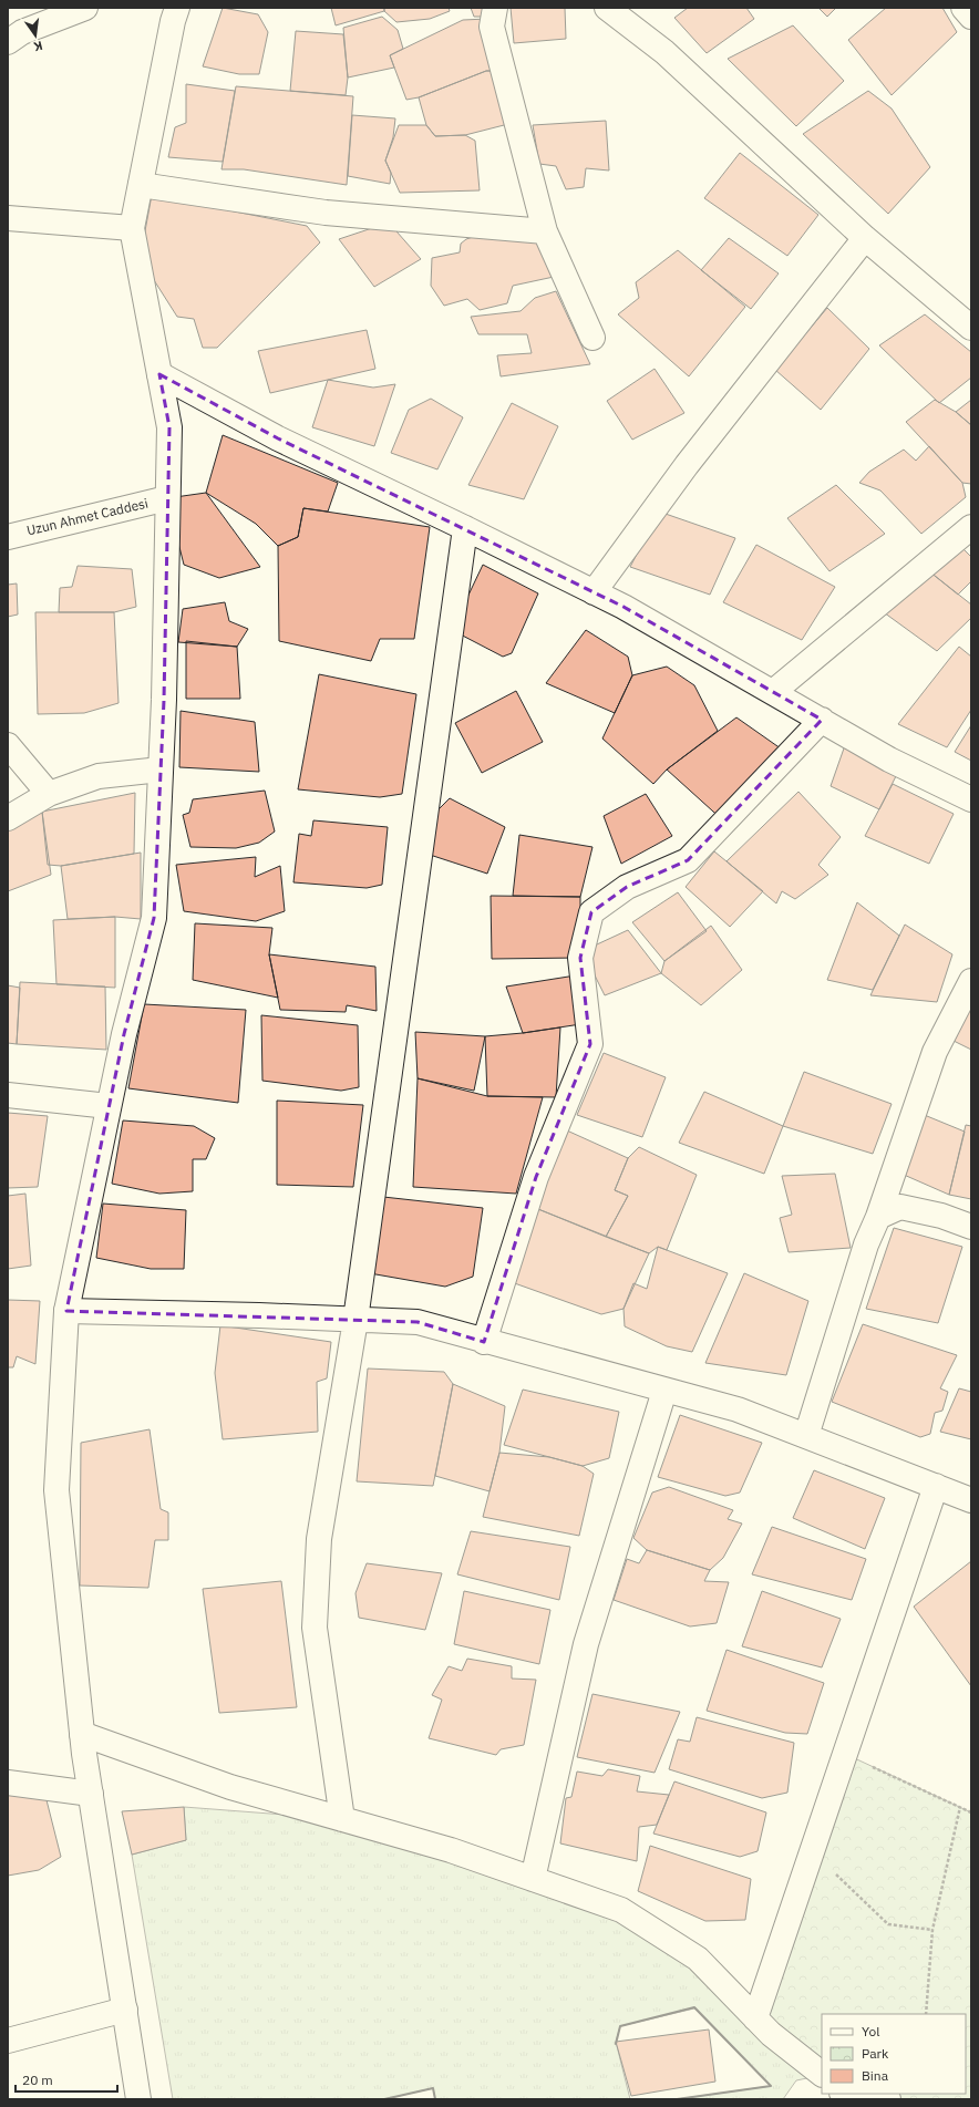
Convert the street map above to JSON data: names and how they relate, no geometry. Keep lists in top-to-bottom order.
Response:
{
  "streets": {
    "street": ["Uzun Ahmet Caddesi"]
  },
  "legend": ["Yol", "Park", "Bina"],
  "scale_bar": "20 m",
  "north": "bottom"
}
